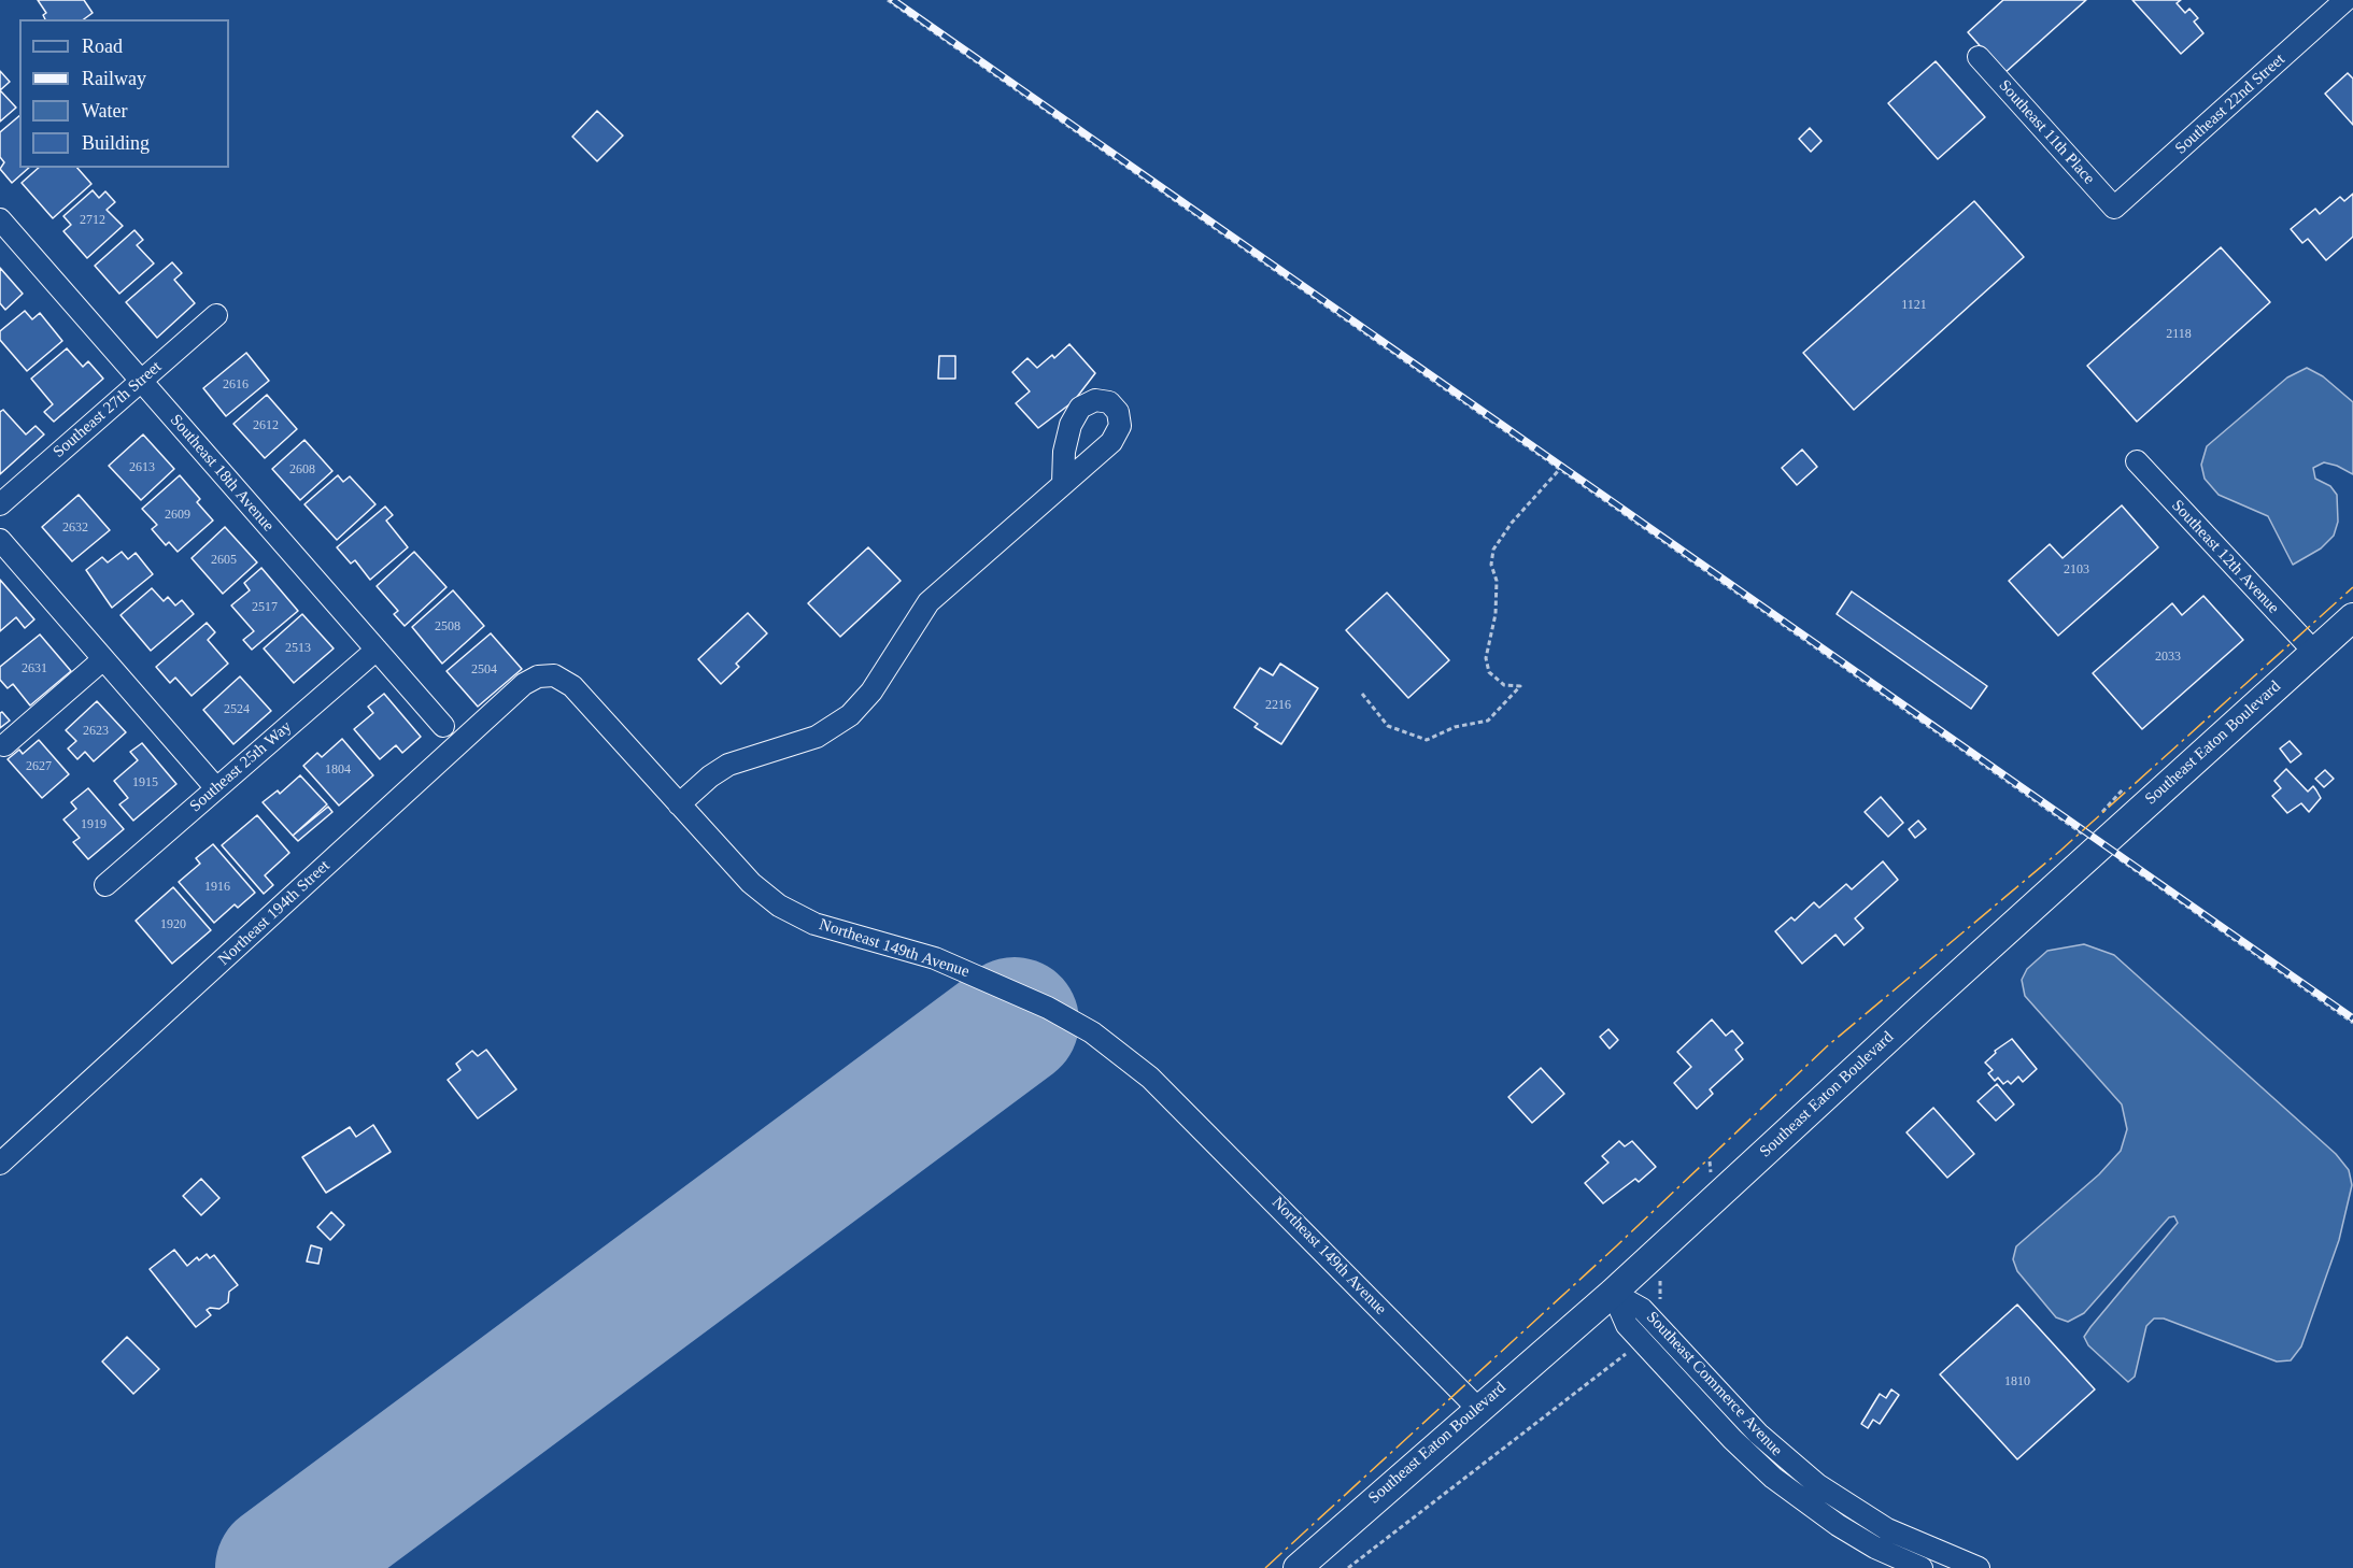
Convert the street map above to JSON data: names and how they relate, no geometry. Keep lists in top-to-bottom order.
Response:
{
  "streets": {
    "main road": ["Southeast Eaton Boulevard"],
    "street": [
      "Southeast 22nd Street",
      "Southeast 11th Place",
      "Southeast 27th Street",
      "Southeast 18th Avenue",
      "Southeast 12th Avenue",
      "Southeast 25th Way",
      "Northeast 194th Street",
      "Northeast 149th Avenue",
      "Southeast Commerce Avenue"
    ]
  },
  "crossings": [
    ["Southeast 22nd Street", "Southeast 11th Place"],
    ["Southeast 27th Street", "Southeast 18th Avenue"],
    ["Southeast 18th Avenue", "Southeast 25th Way"],
    ["Southeast 12th Avenue", "Southeast Eaton Boulevard"],
    ["Southeast Eaton Boulevard", "Northeast 149th Avenue"],
    ["Southeast Eaton Boulevard", "Southeast Commerce Avenue"],
    ["Northeast 194th Street", "Northeast 149th Avenue"]
  ],
  "house_numbers": [
    "2712",
    "1121",
    "2118",
    "2616",
    "2612",
    "2613",
    "2608",
    "2609",
    "2632",
    "2605",
    "2103",
    "2517",
    "2508",
    "2513",
    "2033",
    "2631",
    "2504",
    "2216",
    "2524",
    "2623",
    "2627",
    "1804",
    "1915",
    "1919",
    "1916",
    "1920",
    "1810"
  ],
  "legend": [
    "Road",
    "Railway",
    "Water",
    "Building"
  ]
}
